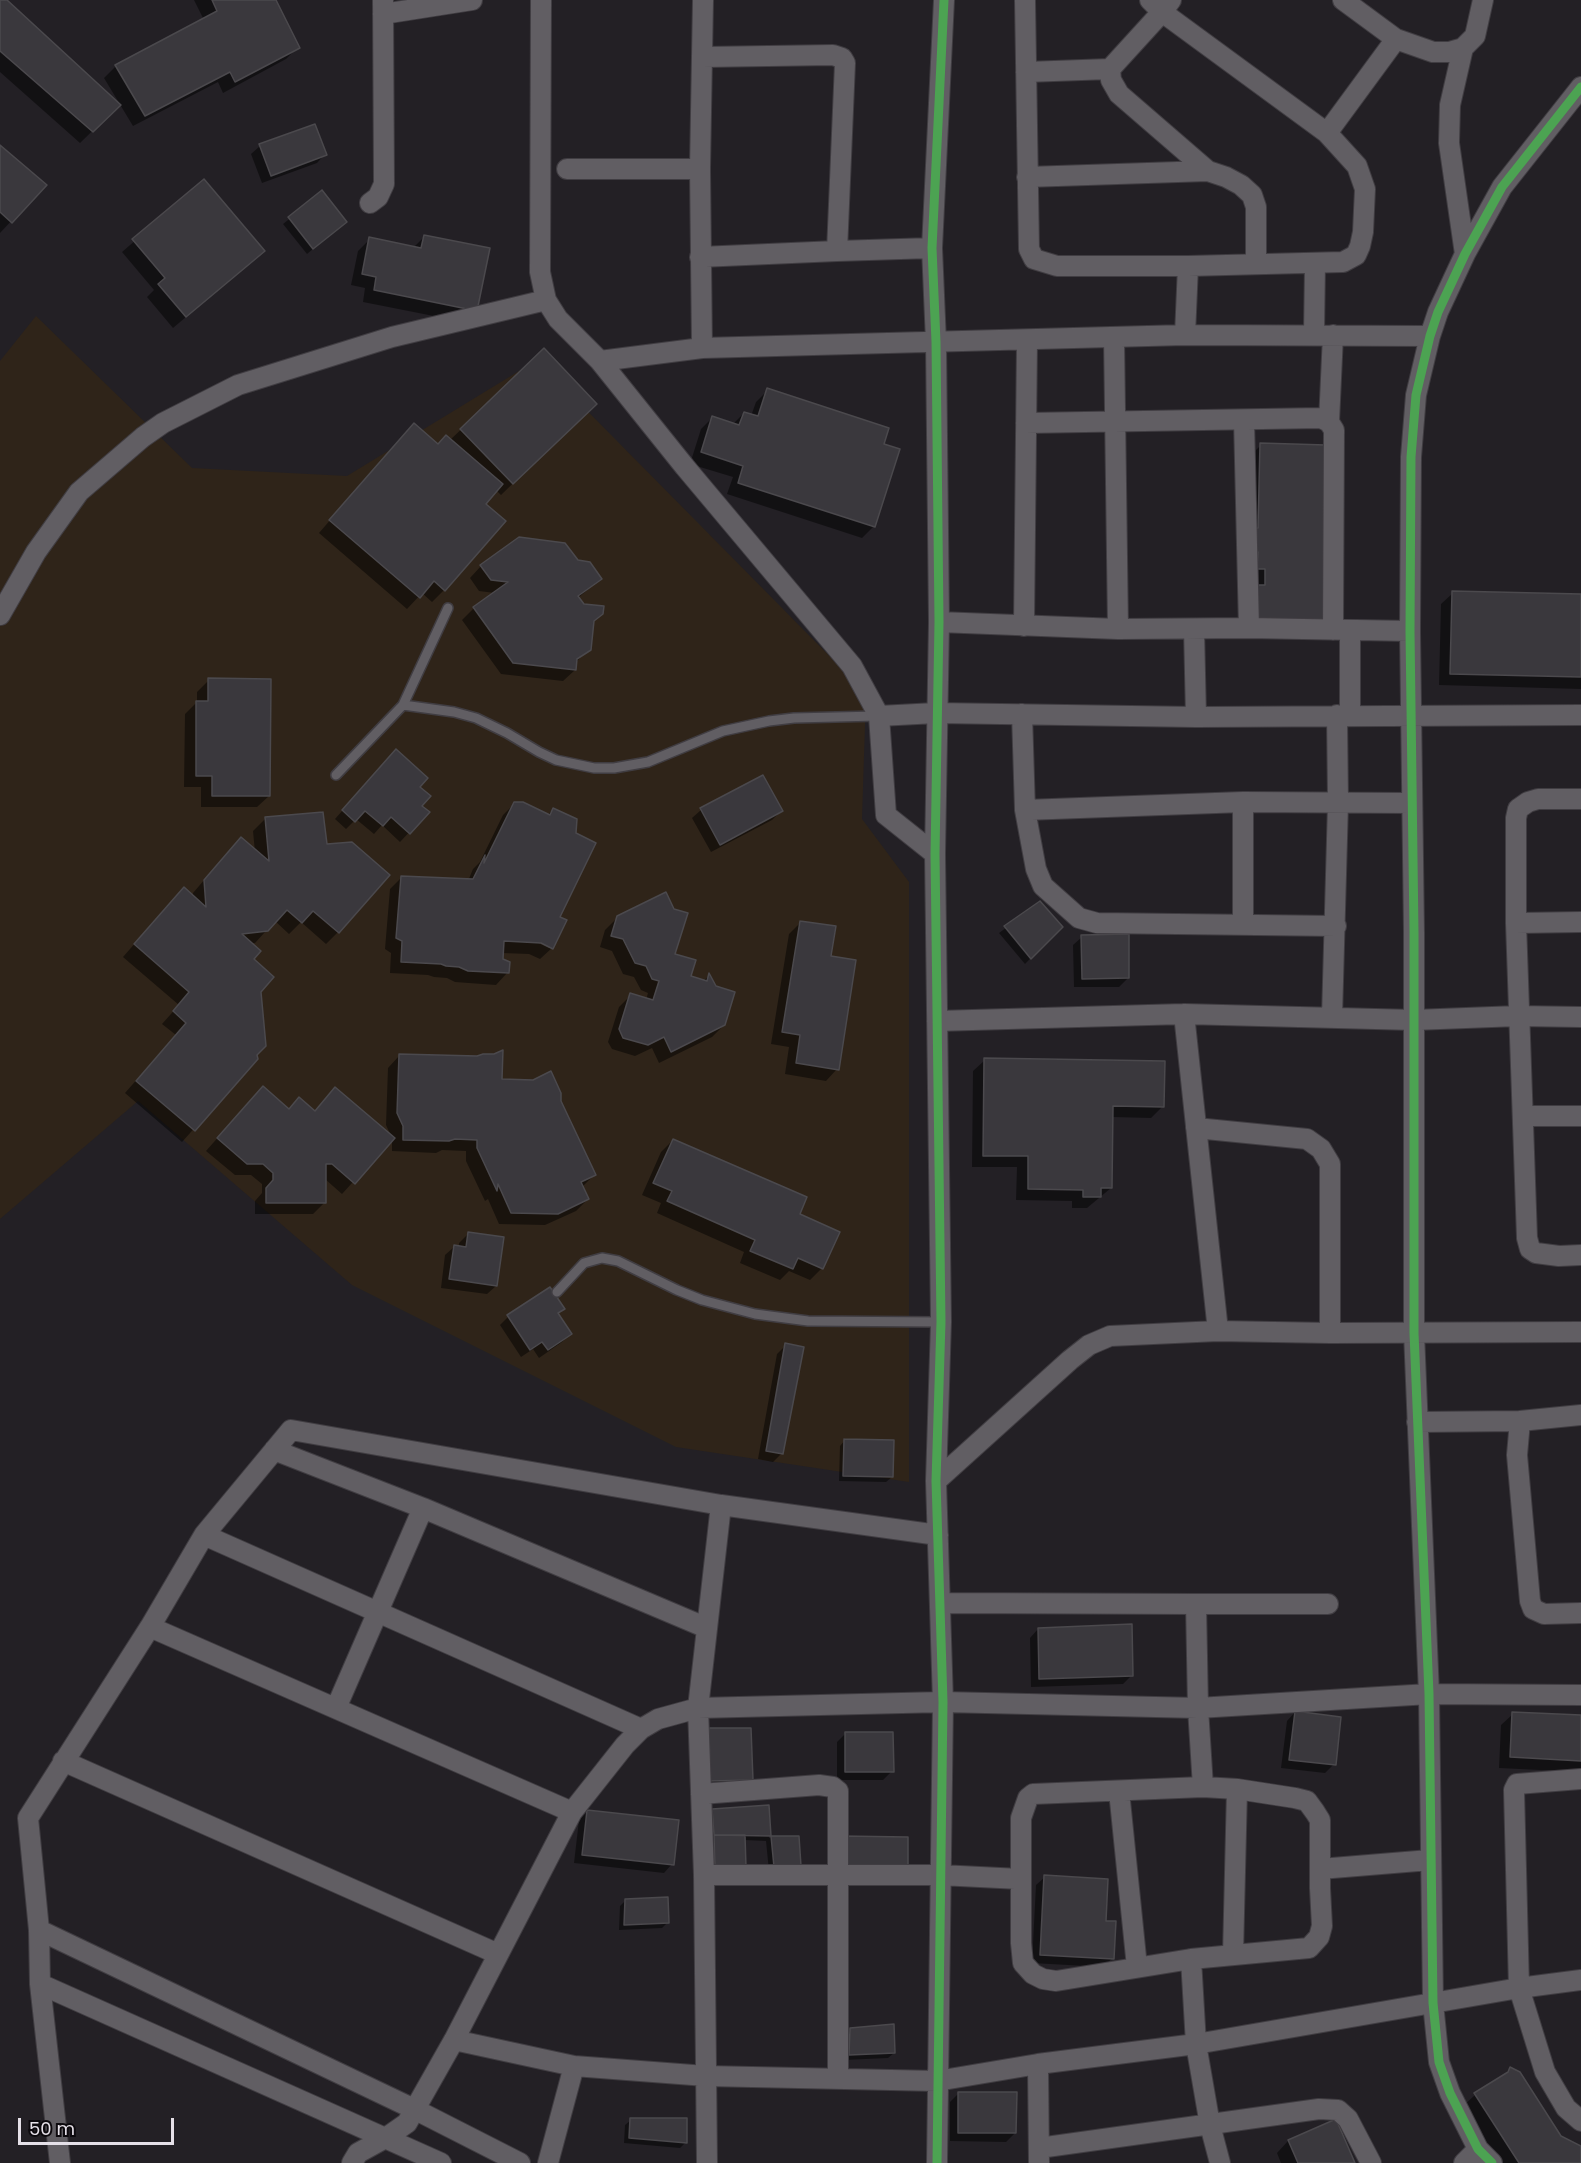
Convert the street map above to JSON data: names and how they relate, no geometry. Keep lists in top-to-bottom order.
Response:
{
  "scale_bar": "50 m"
}
